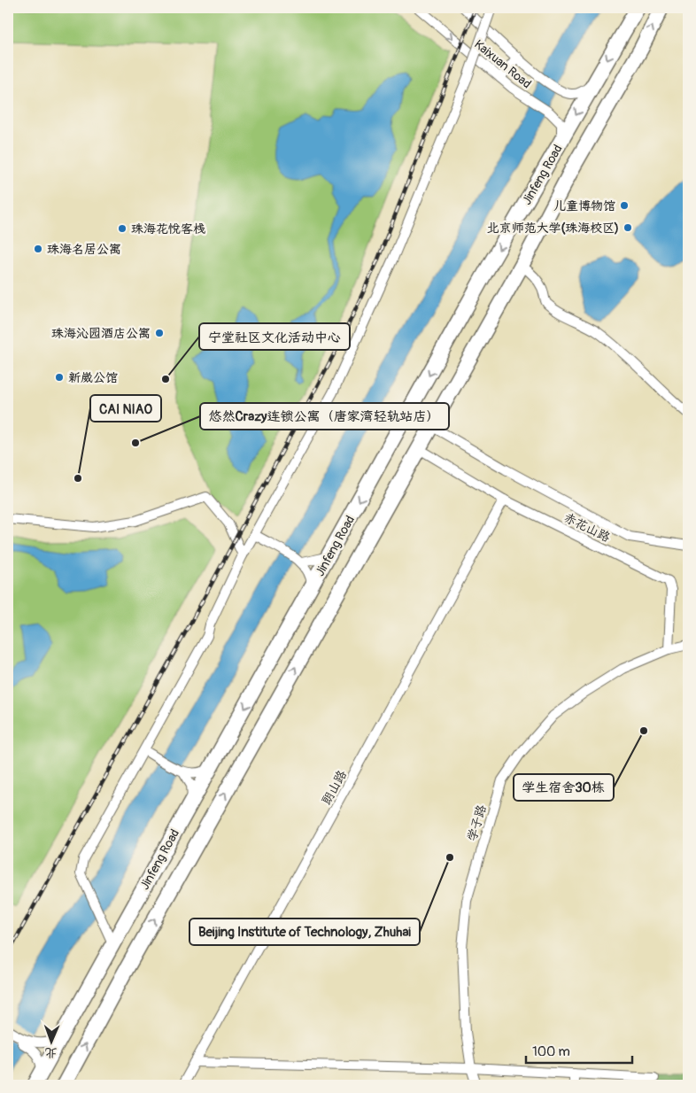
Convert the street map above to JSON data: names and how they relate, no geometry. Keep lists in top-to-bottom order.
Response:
{
  "streets": {
    "highway": ["Jinfeng Road"],
    "street": [
      "Kaixuan Road",
      "赤花山路",
      "朗山路",
      "学子路"
    ]
  },
  "crossings": [
    ["Kaixuan Road", "Jinfeng Road"],
    ["Jinfeng Road", "赤花山路"],
    ["赤花山路", "朗山路"],
    ["赤花山路", "学子路"]
  ],
  "places": [
    "儿童博物馆",
    "北京师范大学(珠海校区)",
    "珠海花悦客栈",
    "珠海名居公寓",
    "珠海沁园酒店公寓",
    "新崴公馆",
    "宁堂社区文化活动中心",
    "悠然Crazy连锁公寓（唐家湾轻轨站店）",
    "CAI NIAO",
    "学生宿舍30栋",
    "Beijing Institute of Technology, Zhuhai"
  ],
  "scale_bar": "100 m",
  "north": "bottom"
}
